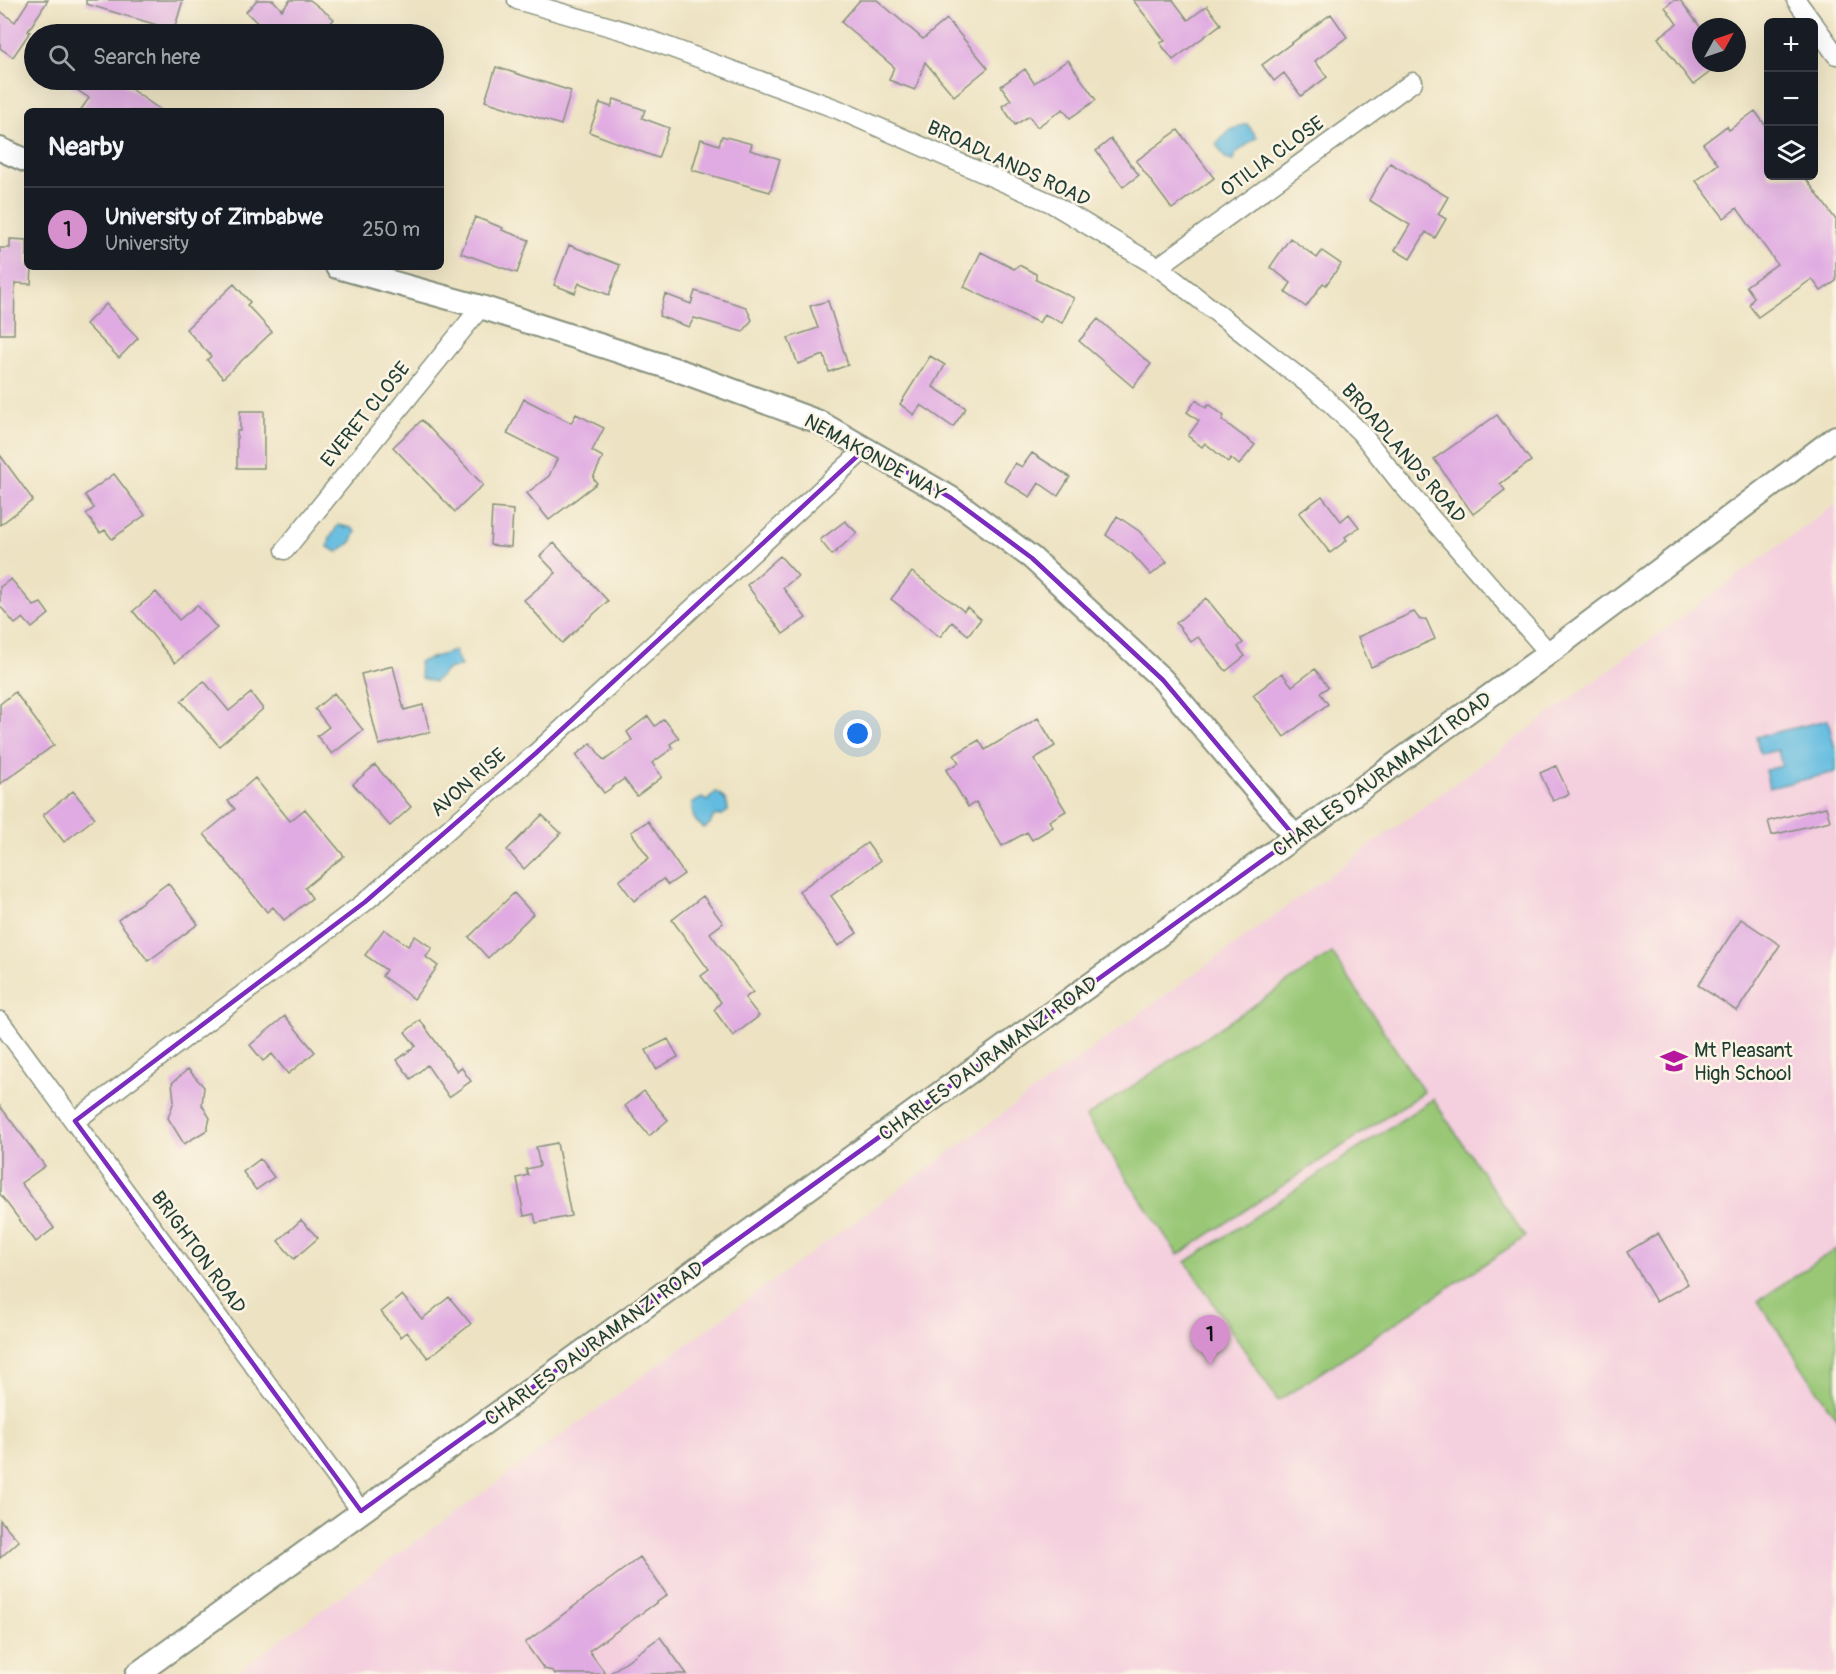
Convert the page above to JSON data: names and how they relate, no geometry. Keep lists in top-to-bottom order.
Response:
{
  "streets": {
    "street": [
      "OTILIA CLOSE",
      "BROADLANDS ROAD",
      "EVERET CLOSE",
      "NEMAKONDE WAY",
      "CHARLES DAURAMANZI ROAD",
      "AVON RISE",
      "BRIGHTON ROAD"
    ]
  },
  "crossings": [
    ["OTILIA CLOSE", "BROADLANDS ROAD"],
    ["BROADLANDS ROAD", "CHARLES DAURAMANZI ROAD"],
    ["EVERET CLOSE", "NEMAKONDE WAY"],
    ["NEMAKONDE WAY", "CHARLES DAURAMANZI ROAD"],
    ["NEMAKONDE WAY", "AVON RISE"],
    ["CHARLES DAURAMANZI ROAD", "BRIGHTON ROAD"],
    ["AVON RISE", "BRIGHTON ROAD"]
  ],
  "places": {
    "school or university": ["Mt Pleasant High School"]
  },
  "north": "top right",
  "page": {
    "map_buttons": ["+", "−"],
    "search": "Search here",
    "heading": "Nearby",
    "list": [
      {
        "mark": "1",
        "name": "University of Zimbabwe",
        "note": "University",
        "value": "250 m"
      }
    ],
    "pins": "1"
  }
}
